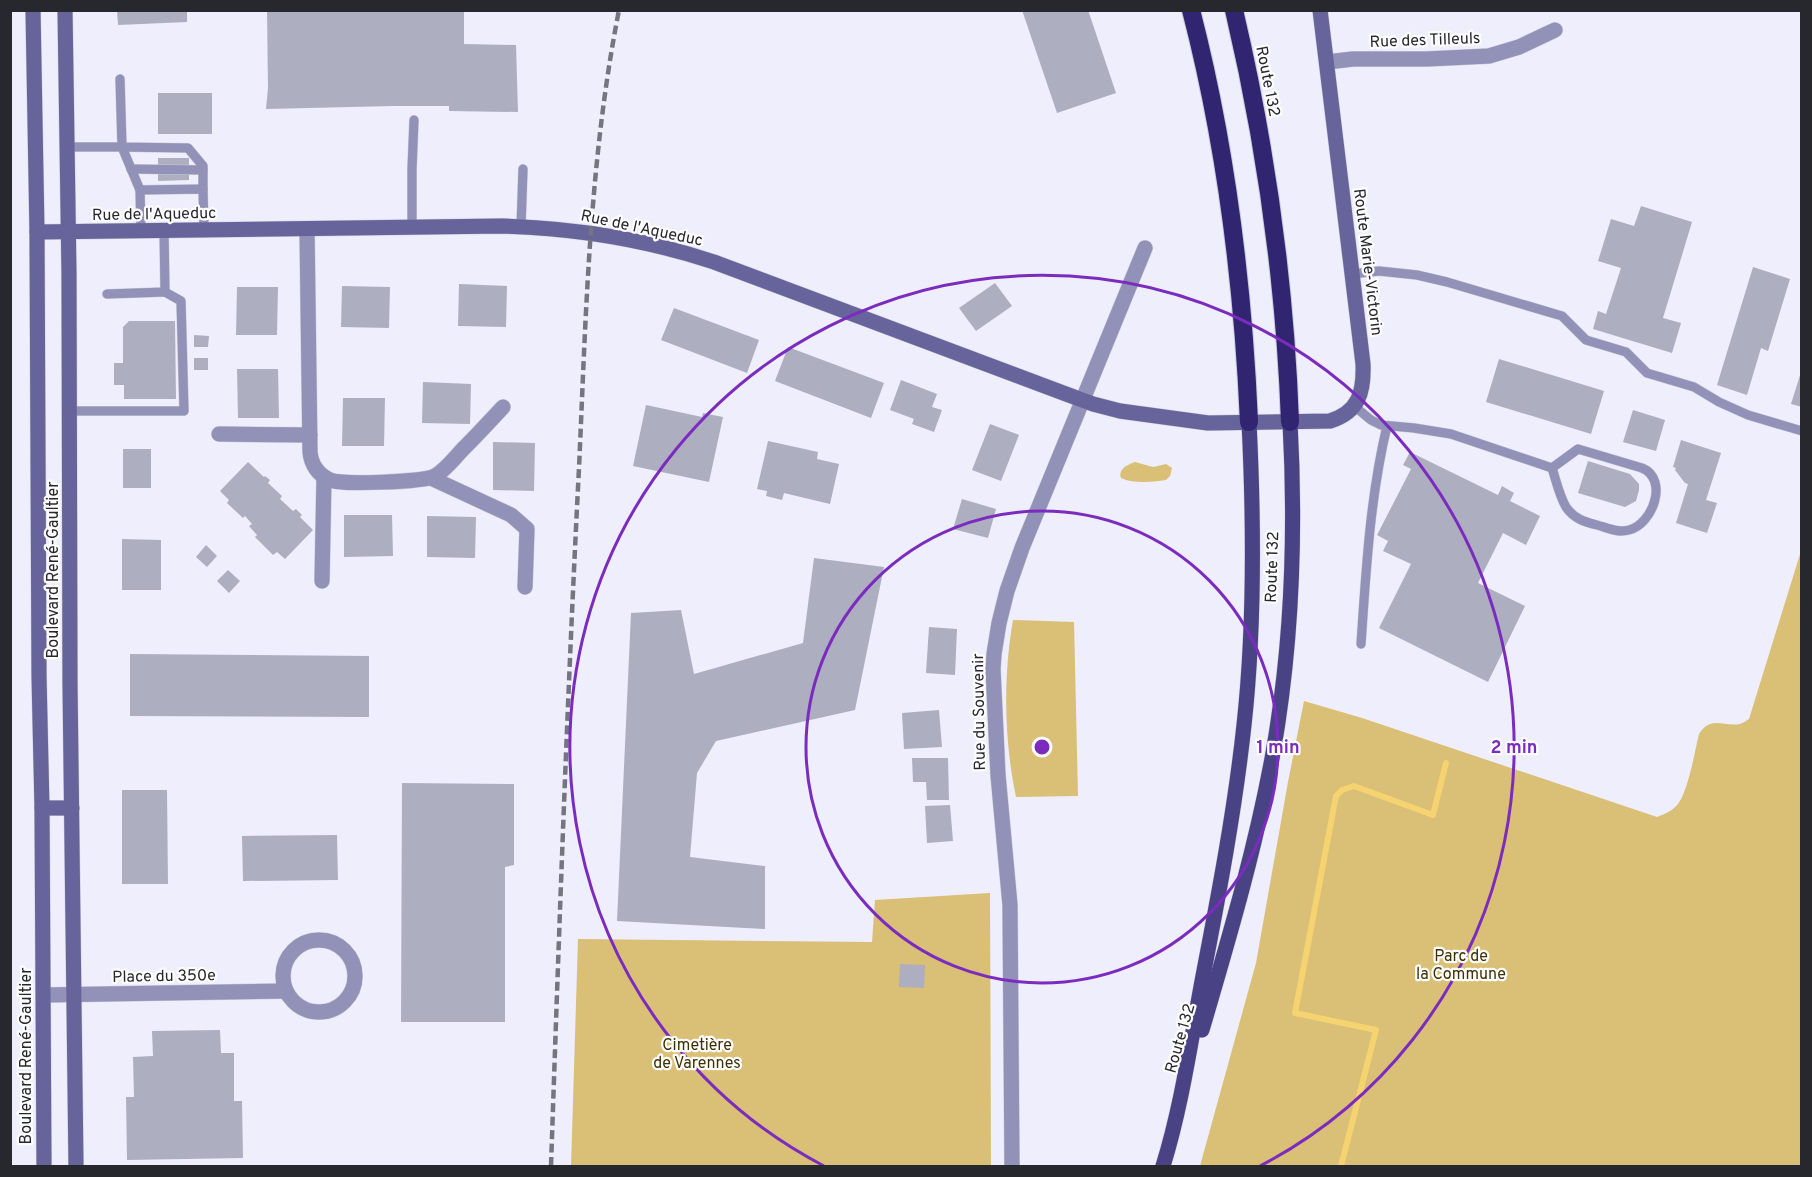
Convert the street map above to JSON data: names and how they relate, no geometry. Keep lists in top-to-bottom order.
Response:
{
  "streets": {
    "highway": ["Route 132"],
    "street": [
      "Rue des Tilleuls",
      "Rue de l'Aqueduc",
      "Route Marie-Victorin",
      "Boulevard René-Gaultier",
      "Rue du Souvenir",
      "Place du 350e"
    ]
  },
  "crossings": [
    ["Rue des Tilleuls", "Route Marie-Victorin"],
    ["Route 132", "Rue de l'Aqueduc"],
    ["Rue de l'Aqueduc", "Boulevard René-Gaultier"],
    ["Rue de l'Aqueduc", "Rue du Souvenir"],
    ["Boulevard René-Gaultier", "Place du 350e"]
  ],
  "parks": ["Parc de la Commune", "Cimetière de Varennes"],
  "rings": ["1 min", "2 min"]
}
